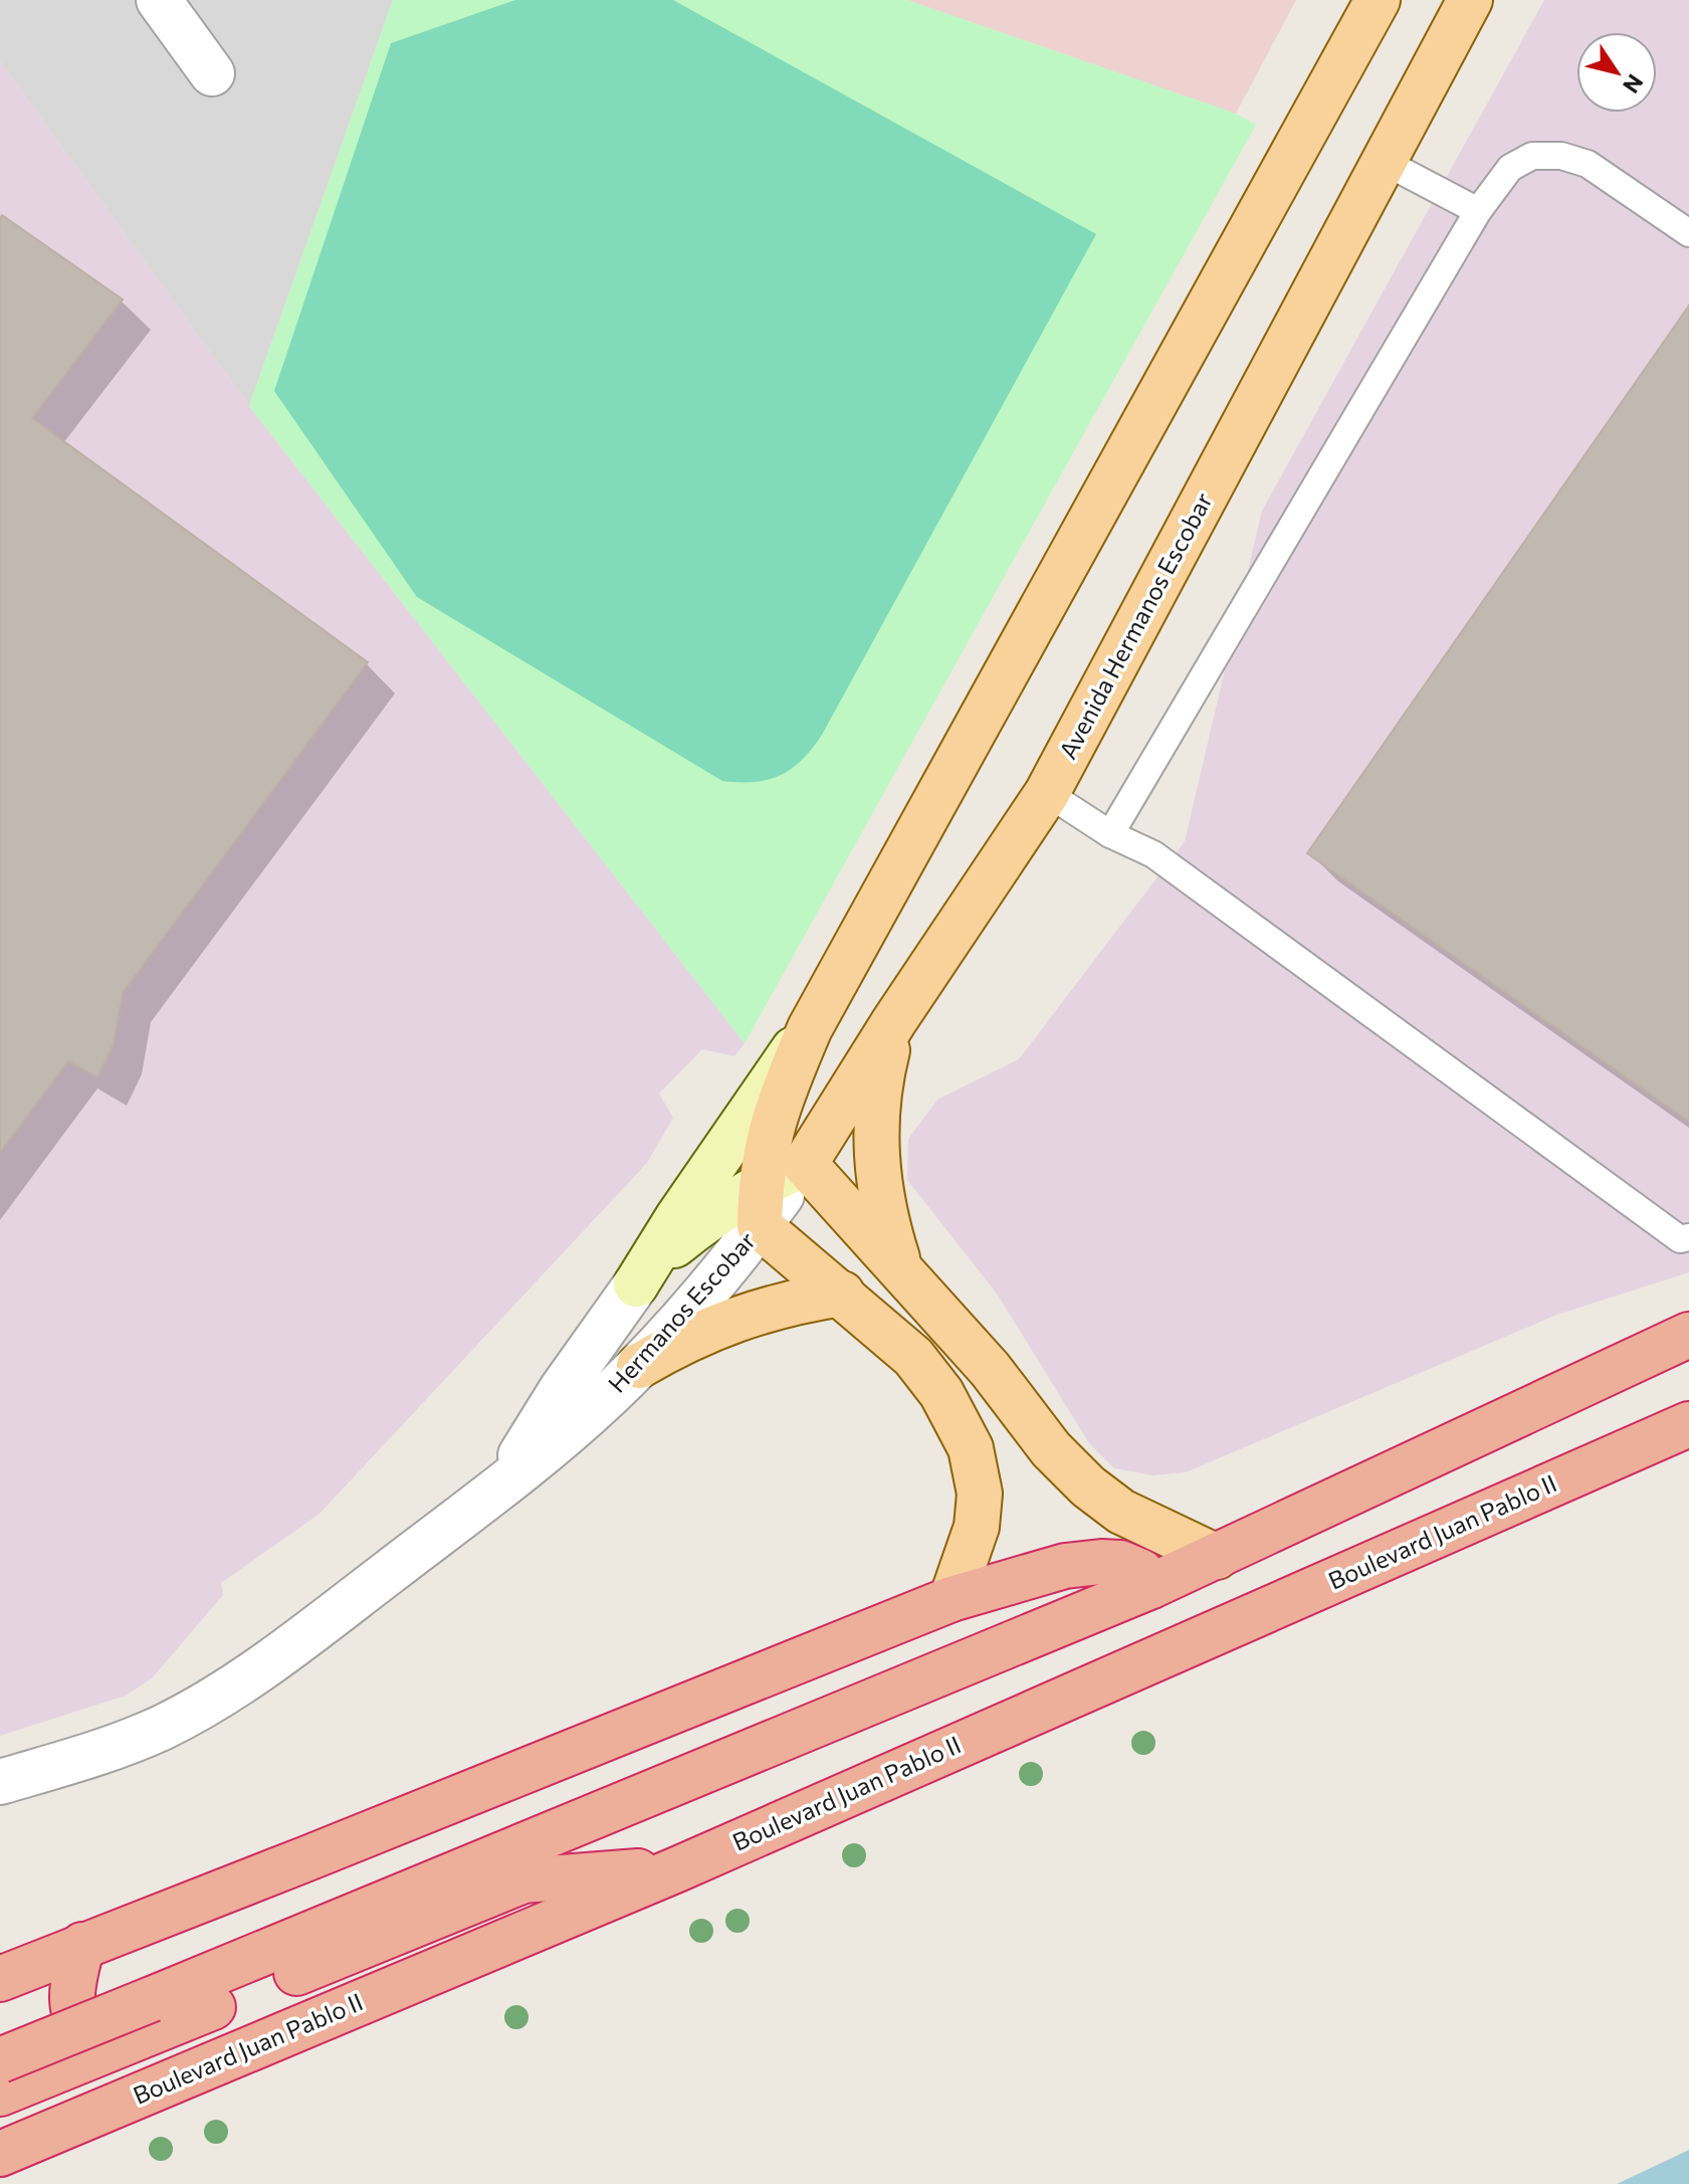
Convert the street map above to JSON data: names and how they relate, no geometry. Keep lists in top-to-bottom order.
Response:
{
  "streets": {
    "highway": ["Boulevard Juan Pablo II"],
    "main road": ["Avenida Hermanos Escobar", "Hermanos Escobar"]
  },
  "crossings": [
    ["Avenida Hermanos Escobar", "Hermanos Escobar"]
  ],
  "north": "bottom right"
}
